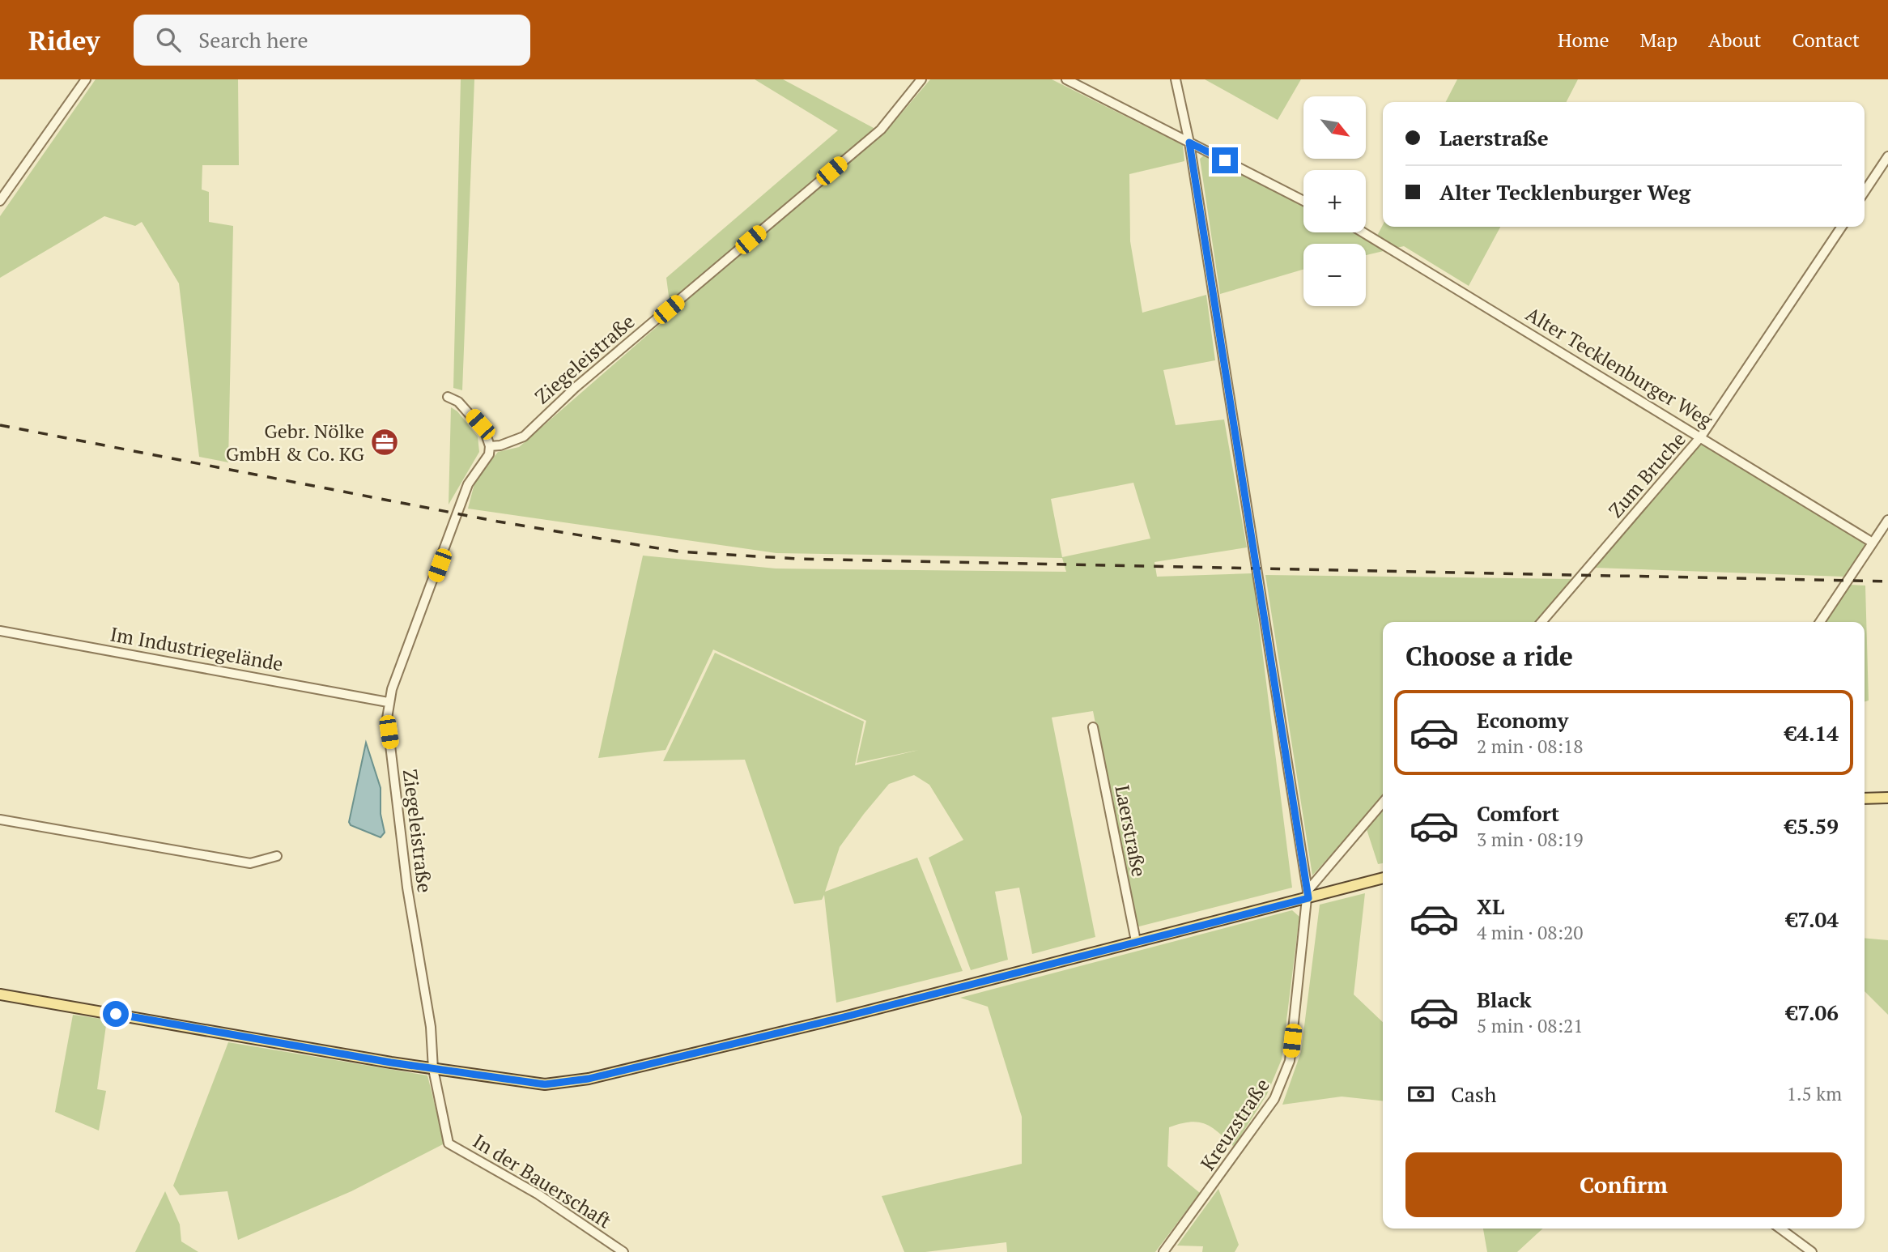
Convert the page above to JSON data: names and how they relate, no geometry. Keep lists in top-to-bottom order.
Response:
{
  "streets": {
    "street": [
      "Ziegeleistraße",
      "Alter Tecklenburger Weg",
      "Zum Bruche",
      "Im Industriegelände",
      "Laerstraße",
      "Kreuzstraße",
      "In der Bauerschaft"
    ]
  },
  "crossings": [
    ["Ziegeleistraße", "Im Industriegelände"],
    ["Ziegeleistraße", "In der Bauerschaft"],
    ["Alter Tecklenburger Weg", "Zum Bruche"]
  ],
  "places": {
    "office": ["Gebr. Nölke GmbH & Co. KG"]
  },
  "north": "bottom right",
  "page": {
    "header": "Ridey",
    "search": "Search here",
    "nav": [
      "Home",
      "Map",
      "About",
      "Contact"
    ],
    "map_buttons": ["+", "−"],
    "banner": ["Laerstraße", "Alter Tecklenburger Weg"],
    "heading": "Choose a ride",
    "list": [
      {
        "name": "Economy",
        "note": "2 min · 08:18",
        "value": "€4.14"
      },
      {
        "name": "Comfort",
        "note": "3 min · 08:19",
        "value": "€5.59"
      },
      {
        "name": "XL",
        "note": "4 min · 08:20",
        "value": "€7.04"
      },
      {
        "name": "Black",
        "note": "5 min · 08:21",
        "value": "€7.06"
      }
    ],
    "pay": ["Cash", "1.5 km"],
    "buttons": "Confirm"
  }
}
